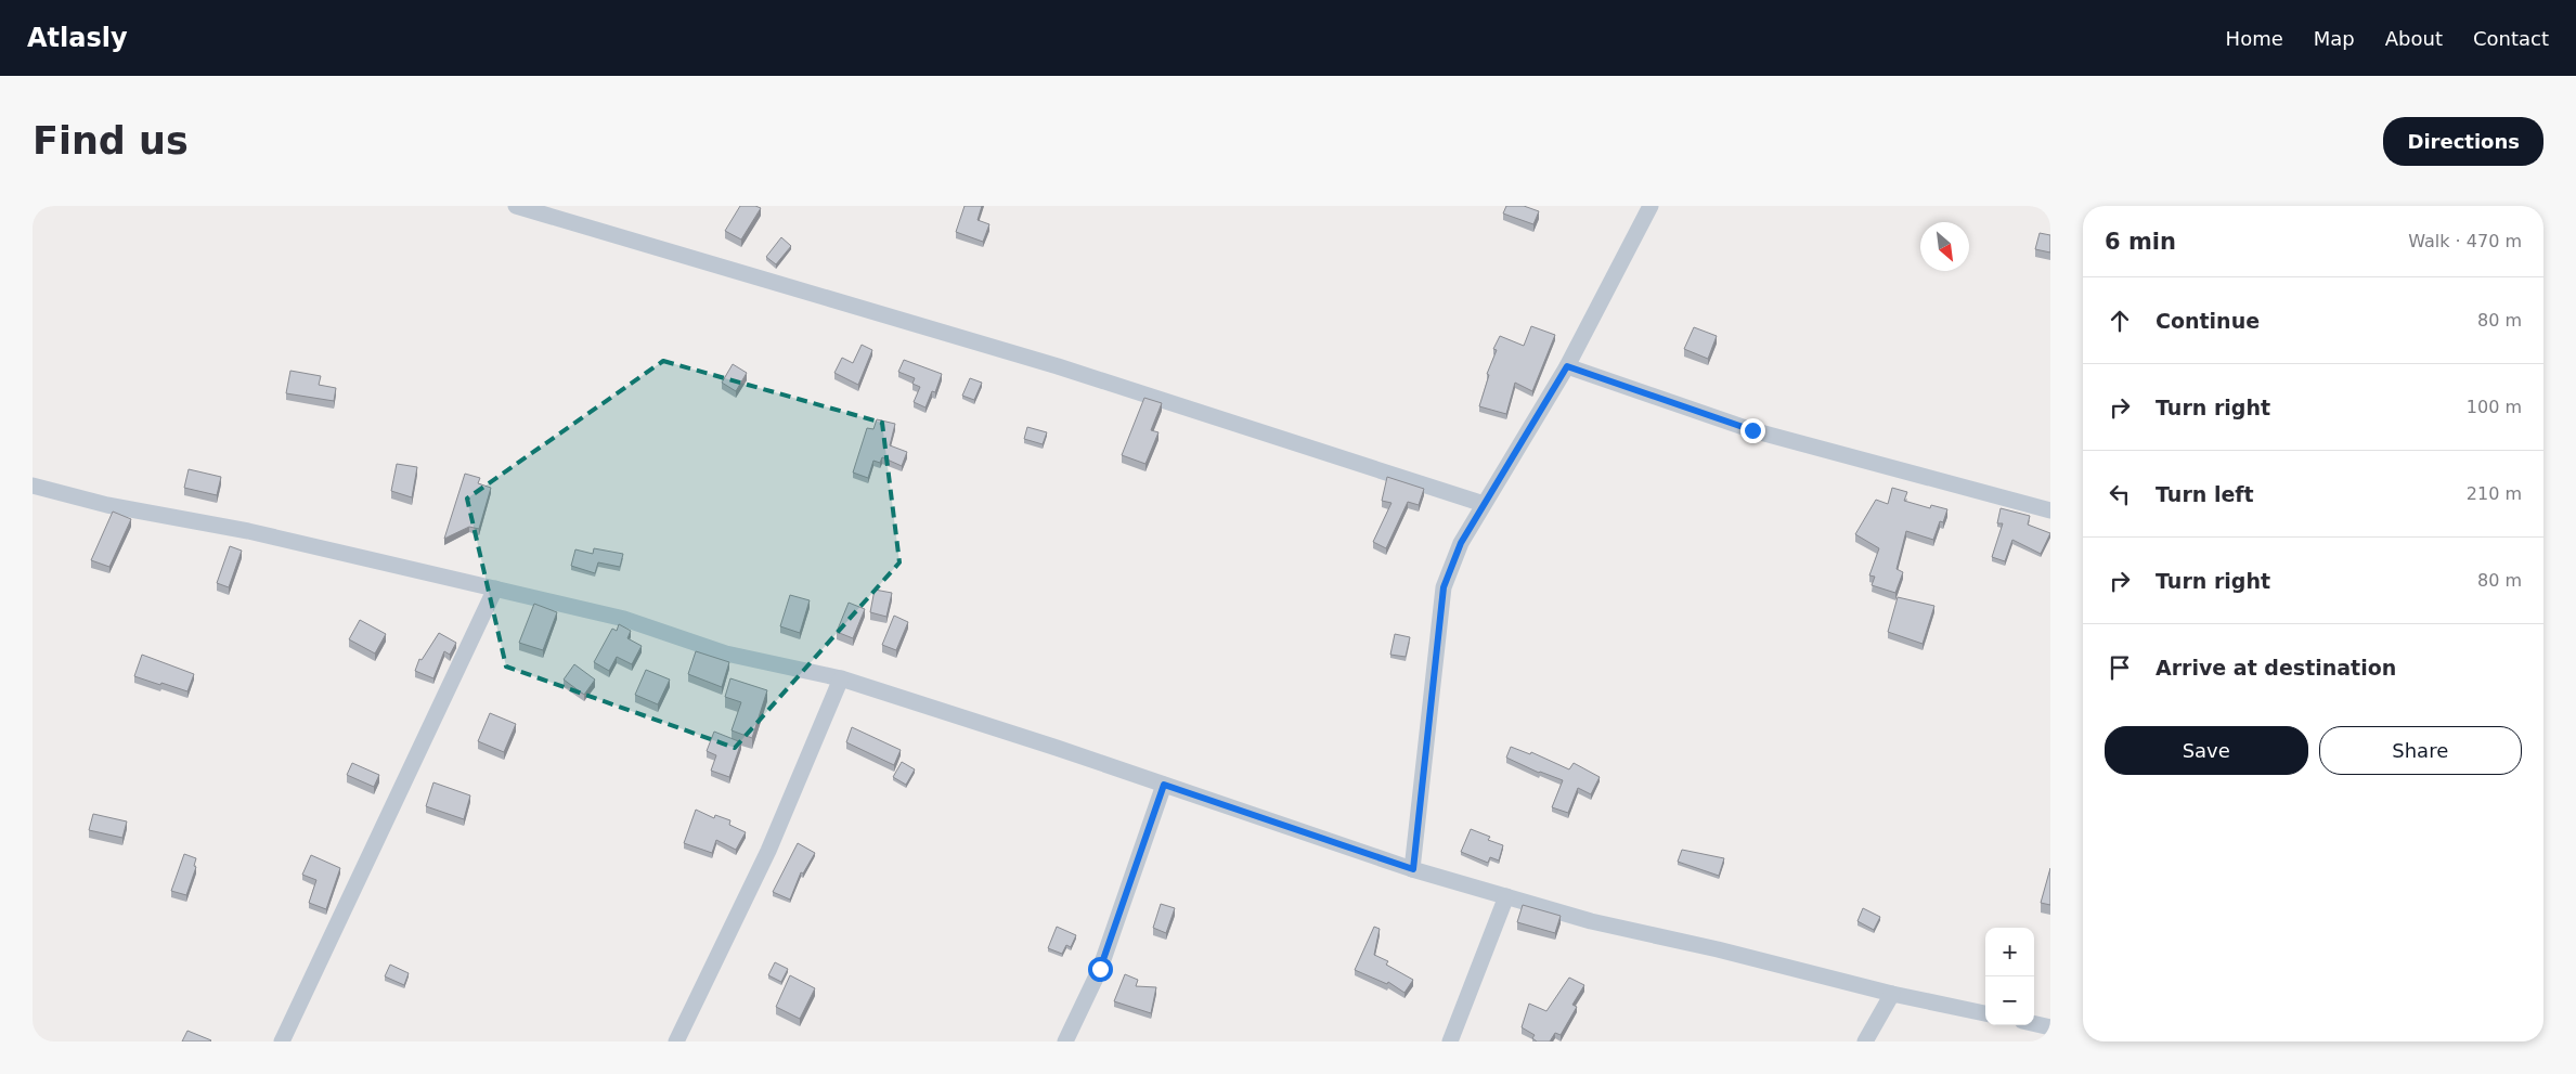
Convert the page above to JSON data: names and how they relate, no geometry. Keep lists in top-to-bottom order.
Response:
{
  "north": "bottom right",
  "page": {
    "header": "Atlasly",
    "nav": [
      "Home",
      "Map",
      "About",
      "Contact"
    ],
    "buttons": [
      "Directions",
      ["Save", "Share"]
    ],
    "title": "Find us",
    "heading": ["6 min", "Walk · 470 m"],
    "list": [
      ["Continue", "80 m"],
      ["Turn right", "100 m"],
      ["Turn left", "210 m"],
      ["Turn right", "80 m"],
      "Arrive at destination"
    ],
    "map_buttons": ["+", "−"]
  }
}
